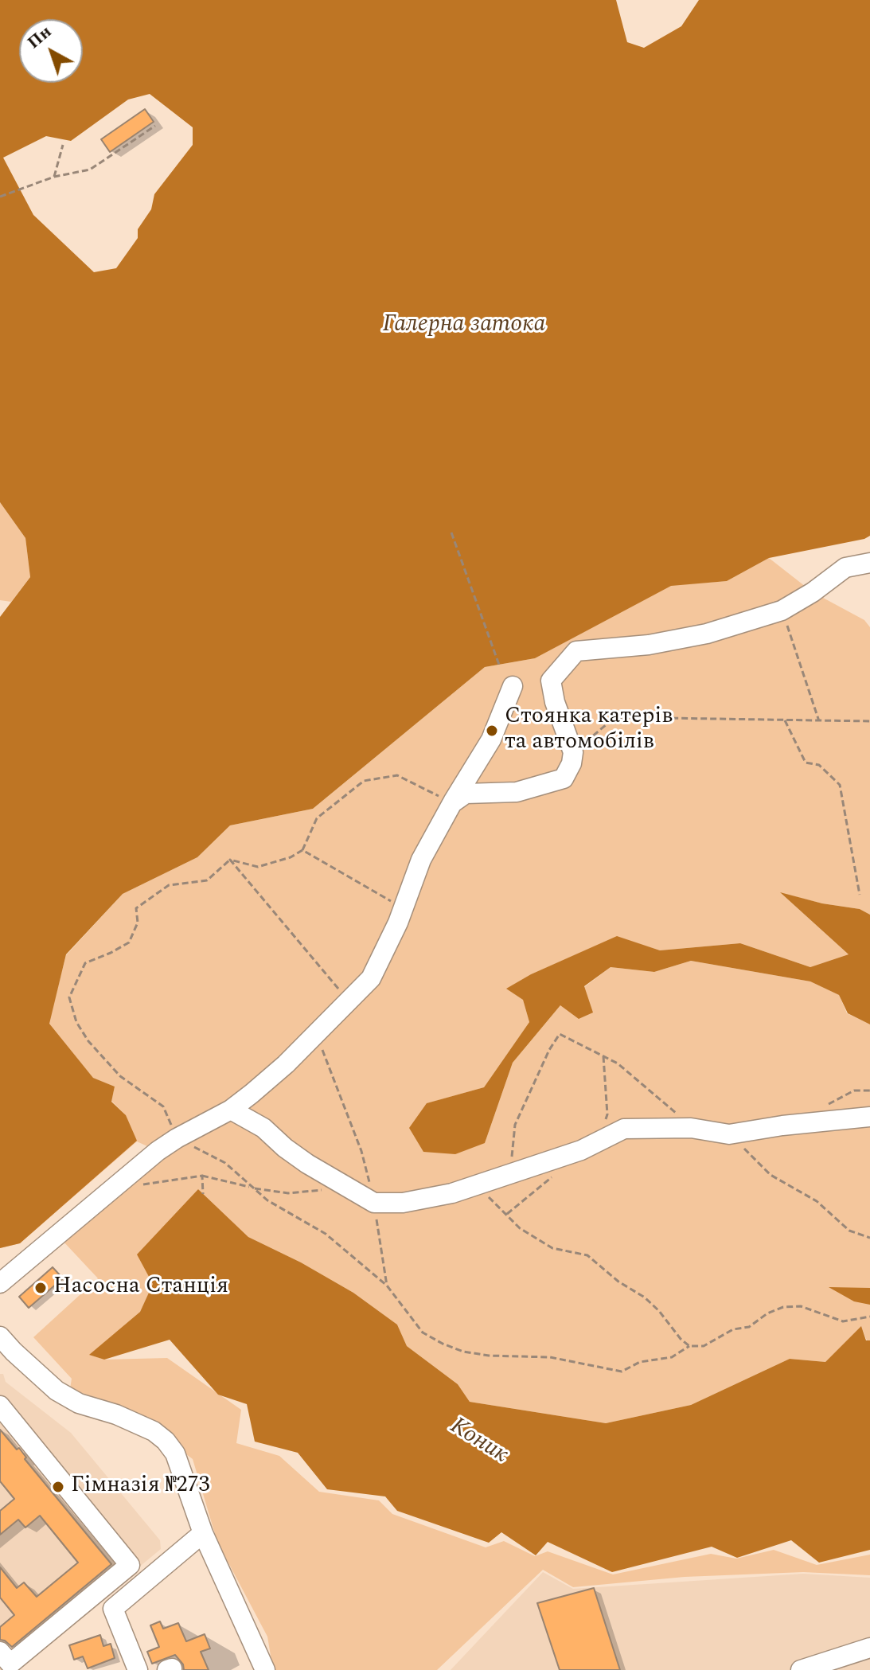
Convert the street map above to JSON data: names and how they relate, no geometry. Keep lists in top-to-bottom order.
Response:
{
  "water": ["Галерна затока", "Коник"],
  "places": ["Стоянка катерів та автомобілів", "Насосна Станція", "Гімназія №273"],
  "north": "top left"
}
